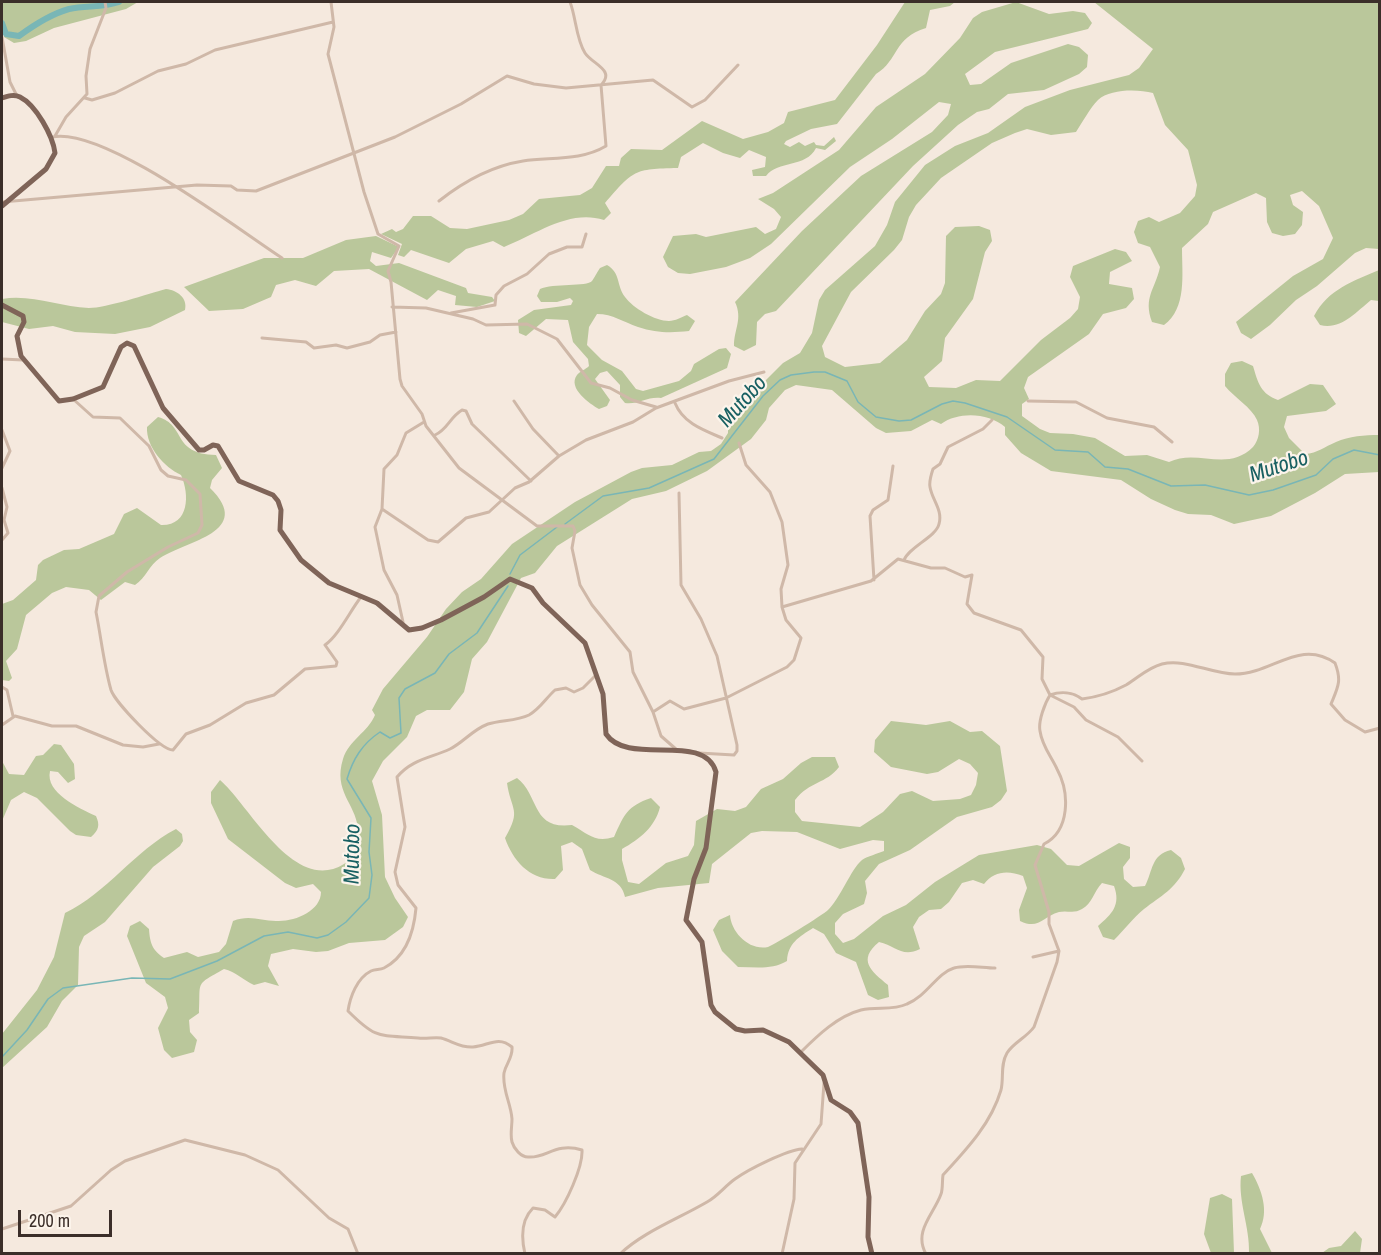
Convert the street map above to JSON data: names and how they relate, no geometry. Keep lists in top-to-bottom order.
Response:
{
  "water": ["Mutobo"],
  "scale_bar": "200 m"
}
